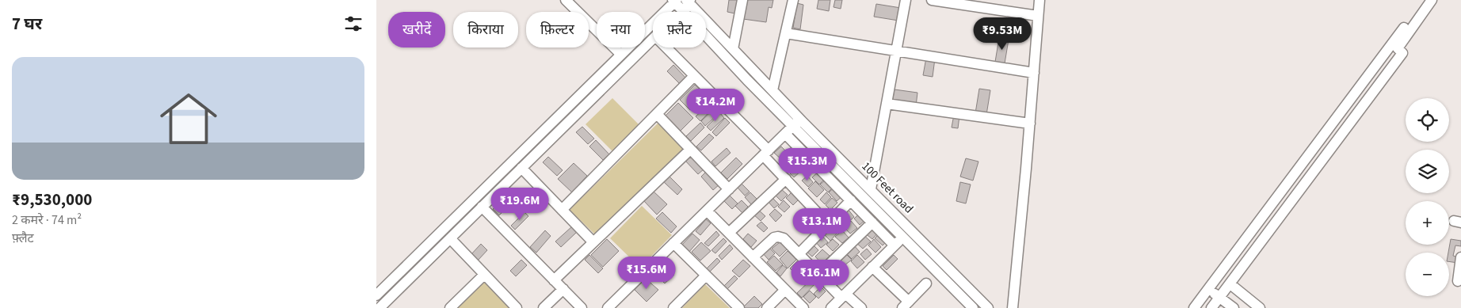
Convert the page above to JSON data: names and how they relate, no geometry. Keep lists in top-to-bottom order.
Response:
{
  "streets": {
    "street": ["100 Feet road"]
  },
  "page": {
    "heading": "7 घर",
    "chip": [
      "खरीदें",
      "किराया",
      "फ़िल्टर",
      "नया",
      "फ़्लैट"
    ],
    "price": [
      "₹9.53M",
      "₹14.2M",
      "₹15.3M",
      "₹19.6M",
      "₹13.1M",
      "₹15.6M",
      "₹16.1M"
    ],
    "list": [
      {
        "name": "₹9,530,000",
        "note": "2 कमरे · 74 m² · फ़्लैट"
      }
    ],
    "map_buttons": ["+", "−"]
  }
}
